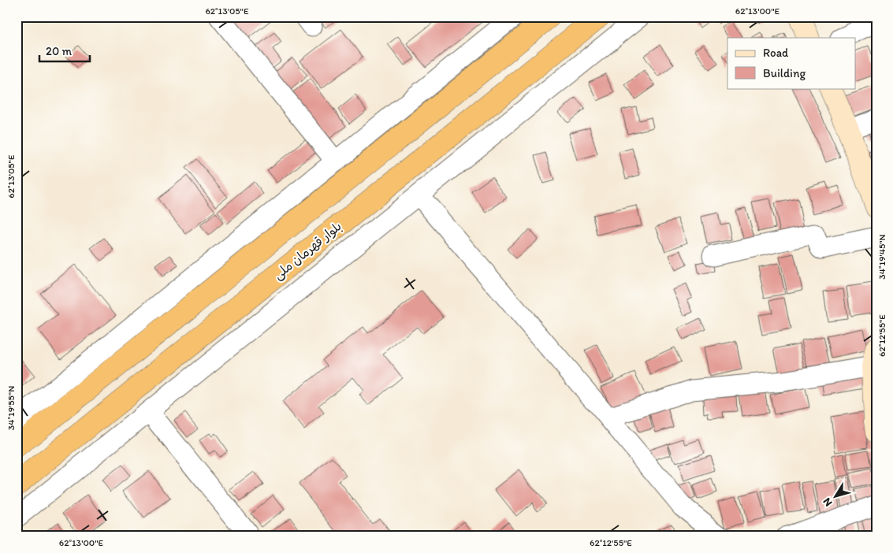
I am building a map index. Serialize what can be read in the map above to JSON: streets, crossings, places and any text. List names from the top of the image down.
{
  "streets": {
    "highway": ["بلوار قهرمان ملی"]
  },
  "legend": ["Road", "Building"],
  "scale_bar": "20 m",
  "north": "bottom left",
  "coordinates": [
    "62°13'05\"E",
    "62°13'00\"E",
    "34°19'45\"N",
    "62°12'55\"E",
    "34°19'55\"N"
  ]
}
